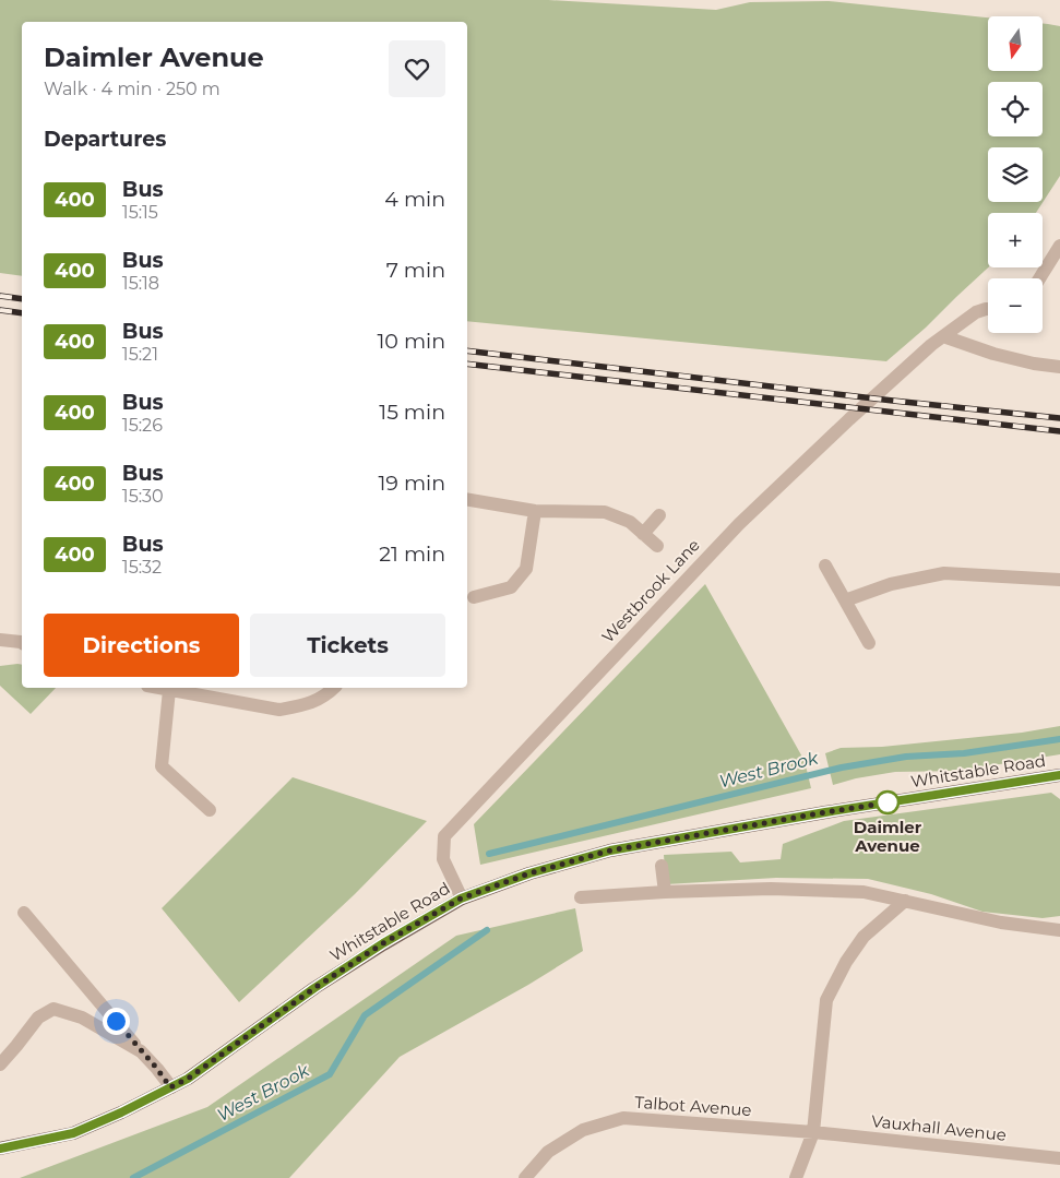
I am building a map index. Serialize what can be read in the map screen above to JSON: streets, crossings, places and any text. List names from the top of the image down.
{
  "streets": {
    "main road": ["Whitstable Road"],
    "street": ["Westbrook Lane", "Talbot Avenue", "Vauxhall Avenue"]
  },
  "crossings": [
    ["Westbrook Lane", "Whitstable Road"],
    ["Talbot Avenue", "Vauxhall Avenue"]
  ],
  "water": ["West Brook"],
  "places": ["Daimler Avenue"],
  "lines": ["bus line 400"],
  "north": "bottom",
  "page": {
    "map_buttons": ["+", "−"],
    "heading": [
      ["Daimler Avenue", "Walk · 4 min · 250 m"],
      "Departures"
    ],
    "list": [
      {
        "mark": "400",
        "name": "Bus",
        "note": "15:15",
        "value": "4 min"
      },
      {
        "mark": "400",
        "name": "Bus",
        "note": "15:18",
        "value": "7 min"
      },
      {
        "mark": "400",
        "name": "Bus",
        "note": "15:21",
        "value": "10 min"
      },
      {
        "mark": "400",
        "name": "Bus",
        "note": "15:26",
        "value": "15 min"
      },
      {
        "mark": "400",
        "name": "Bus",
        "note": "15:30",
        "value": "19 min"
      },
      {
        "mark": "400",
        "name": "Bus",
        "note": "15:32",
        "value": "21 min"
      }
    ],
    "buttons": ["Directions", "Tickets"]
  }
}
